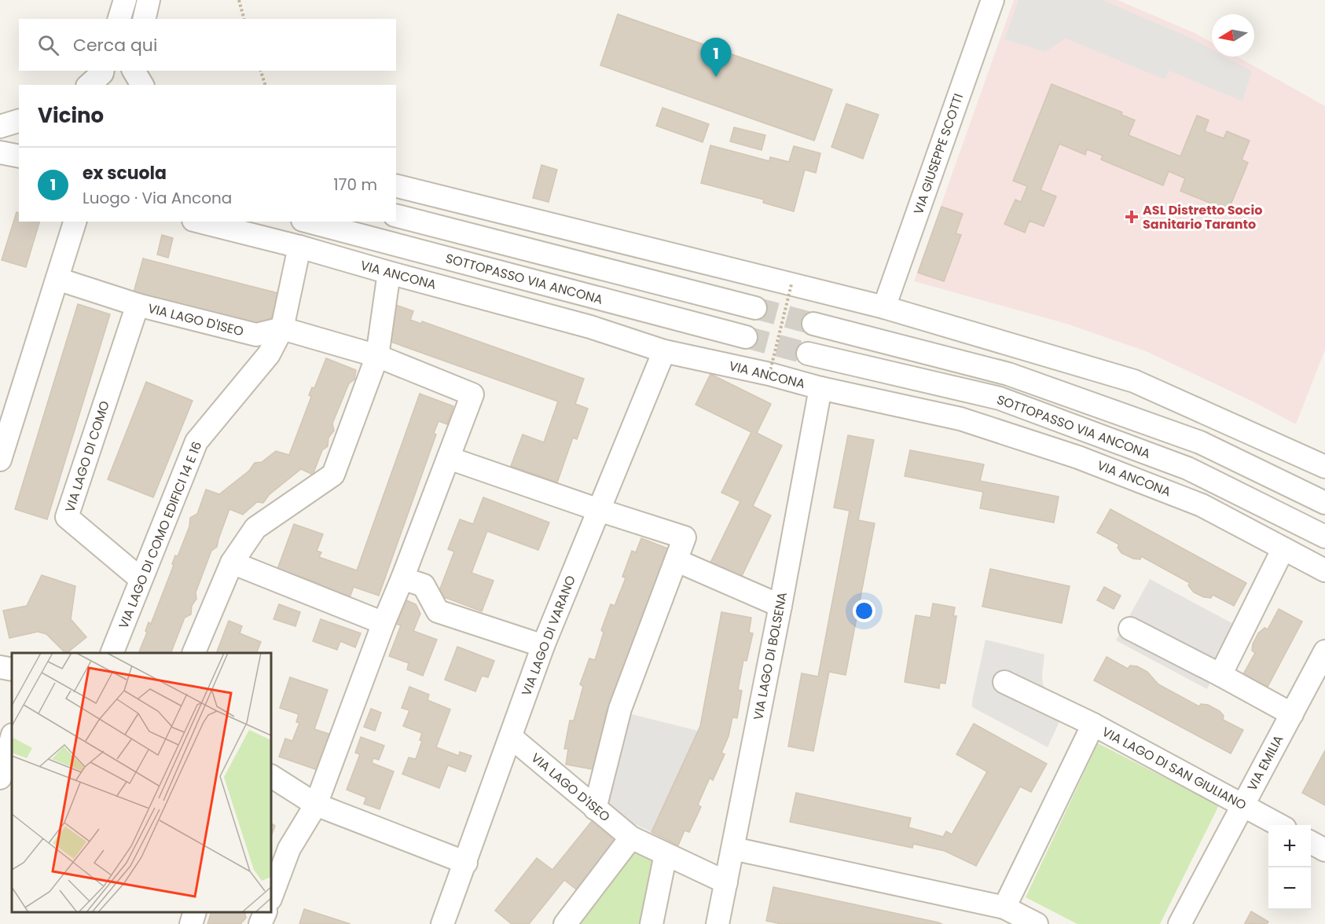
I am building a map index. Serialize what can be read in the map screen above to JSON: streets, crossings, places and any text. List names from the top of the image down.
{
  "streets": {
    "street": [
      "VIA GIUSEPPE SCOTTI",
      "VIA ANCONA",
      "SOTTOPASSO VIA ANCONA",
      "VIA LAGO D'ISEO",
      "VIA LAGO DI COMO",
      "VIA LAGO DI COMO EDIFICI 14 E 16",
      "VIA LAGO DI VARANO",
      "VIA LAGO DI BOLSENA",
      "VIA EMILIA",
      "VIA LAGO DI SAN GIULIANO"
    ]
  },
  "crossings": [
    ["VIA ANCONA", "VIA LAGO DI COMO EDIFICI 14 E 16"],
    ["VIA ANCONA", "VIA LAGO DI VARANO"],
    ["VIA ANCONA", "VIA LAGO DI BOLSENA"],
    ["VIA LAGO D'ISEO", "VIA LAGO DI COMO"],
    ["VIA LAGO D'ISEO", "VIA LAGO DI COMO EDIFICI 14 E 16"],
    ["VIA LAGO D'ISEO", "VIA LAGO DI VARANO"],
    ["VIA LAGO D'ISEO", "VIA LAGO DI BOLSENA"],
    ["VIA LAGO DI COMO", "VIA LAGO DI COMO EDIFICI 14 E 16"],
    ["VIA EMILIA", "VIA LAGO DI SAN GIULIANO"]
  ],
  "places": {
    "health": ["ASL Distretto Socio Sanitario Taranto"]
  },
  "north": "left",
  "page": {
    "search": "Cerca qui",
    "pins": "1",
    "heading": "Vicino",
    "list": [
      {
        "mark": "1",
        "name": "ex scuola",
        "note": "Luogo · Via Ancona",
        "value": "170 m"
      }
    ],
    "map_buttons": ["+", "−"]
  }
}
